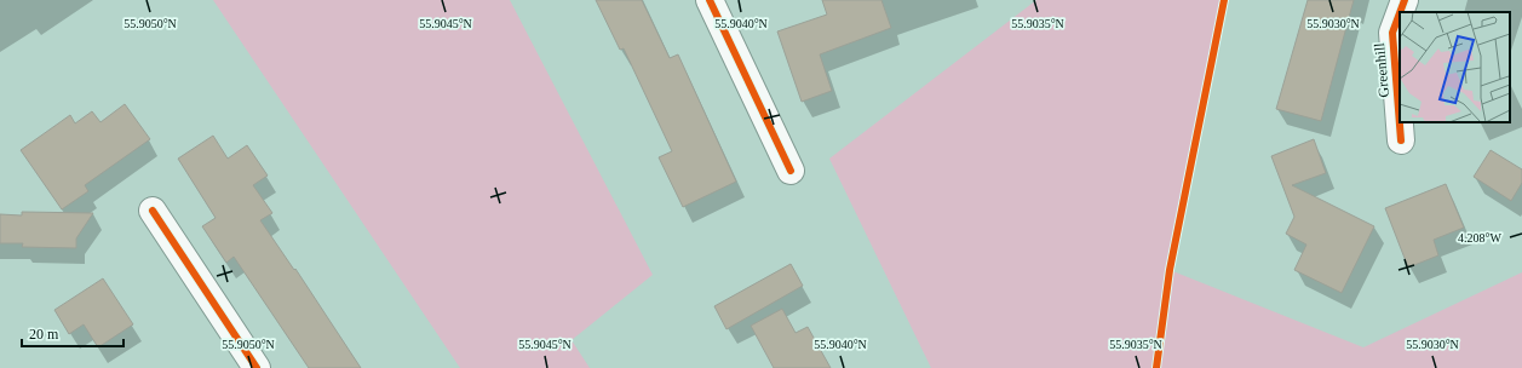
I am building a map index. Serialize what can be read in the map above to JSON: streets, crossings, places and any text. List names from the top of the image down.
{
  "streets": {
    "street": ["Greenhill"]
  },
  "scale_bar": "20 m",
  "coordinates": [
    "55.9050°N",
    "55.9045°N",
    "55.9040°N",
    "55.9035°N",
    "55.9030°N",
    "4.208°W"
  ]
}
